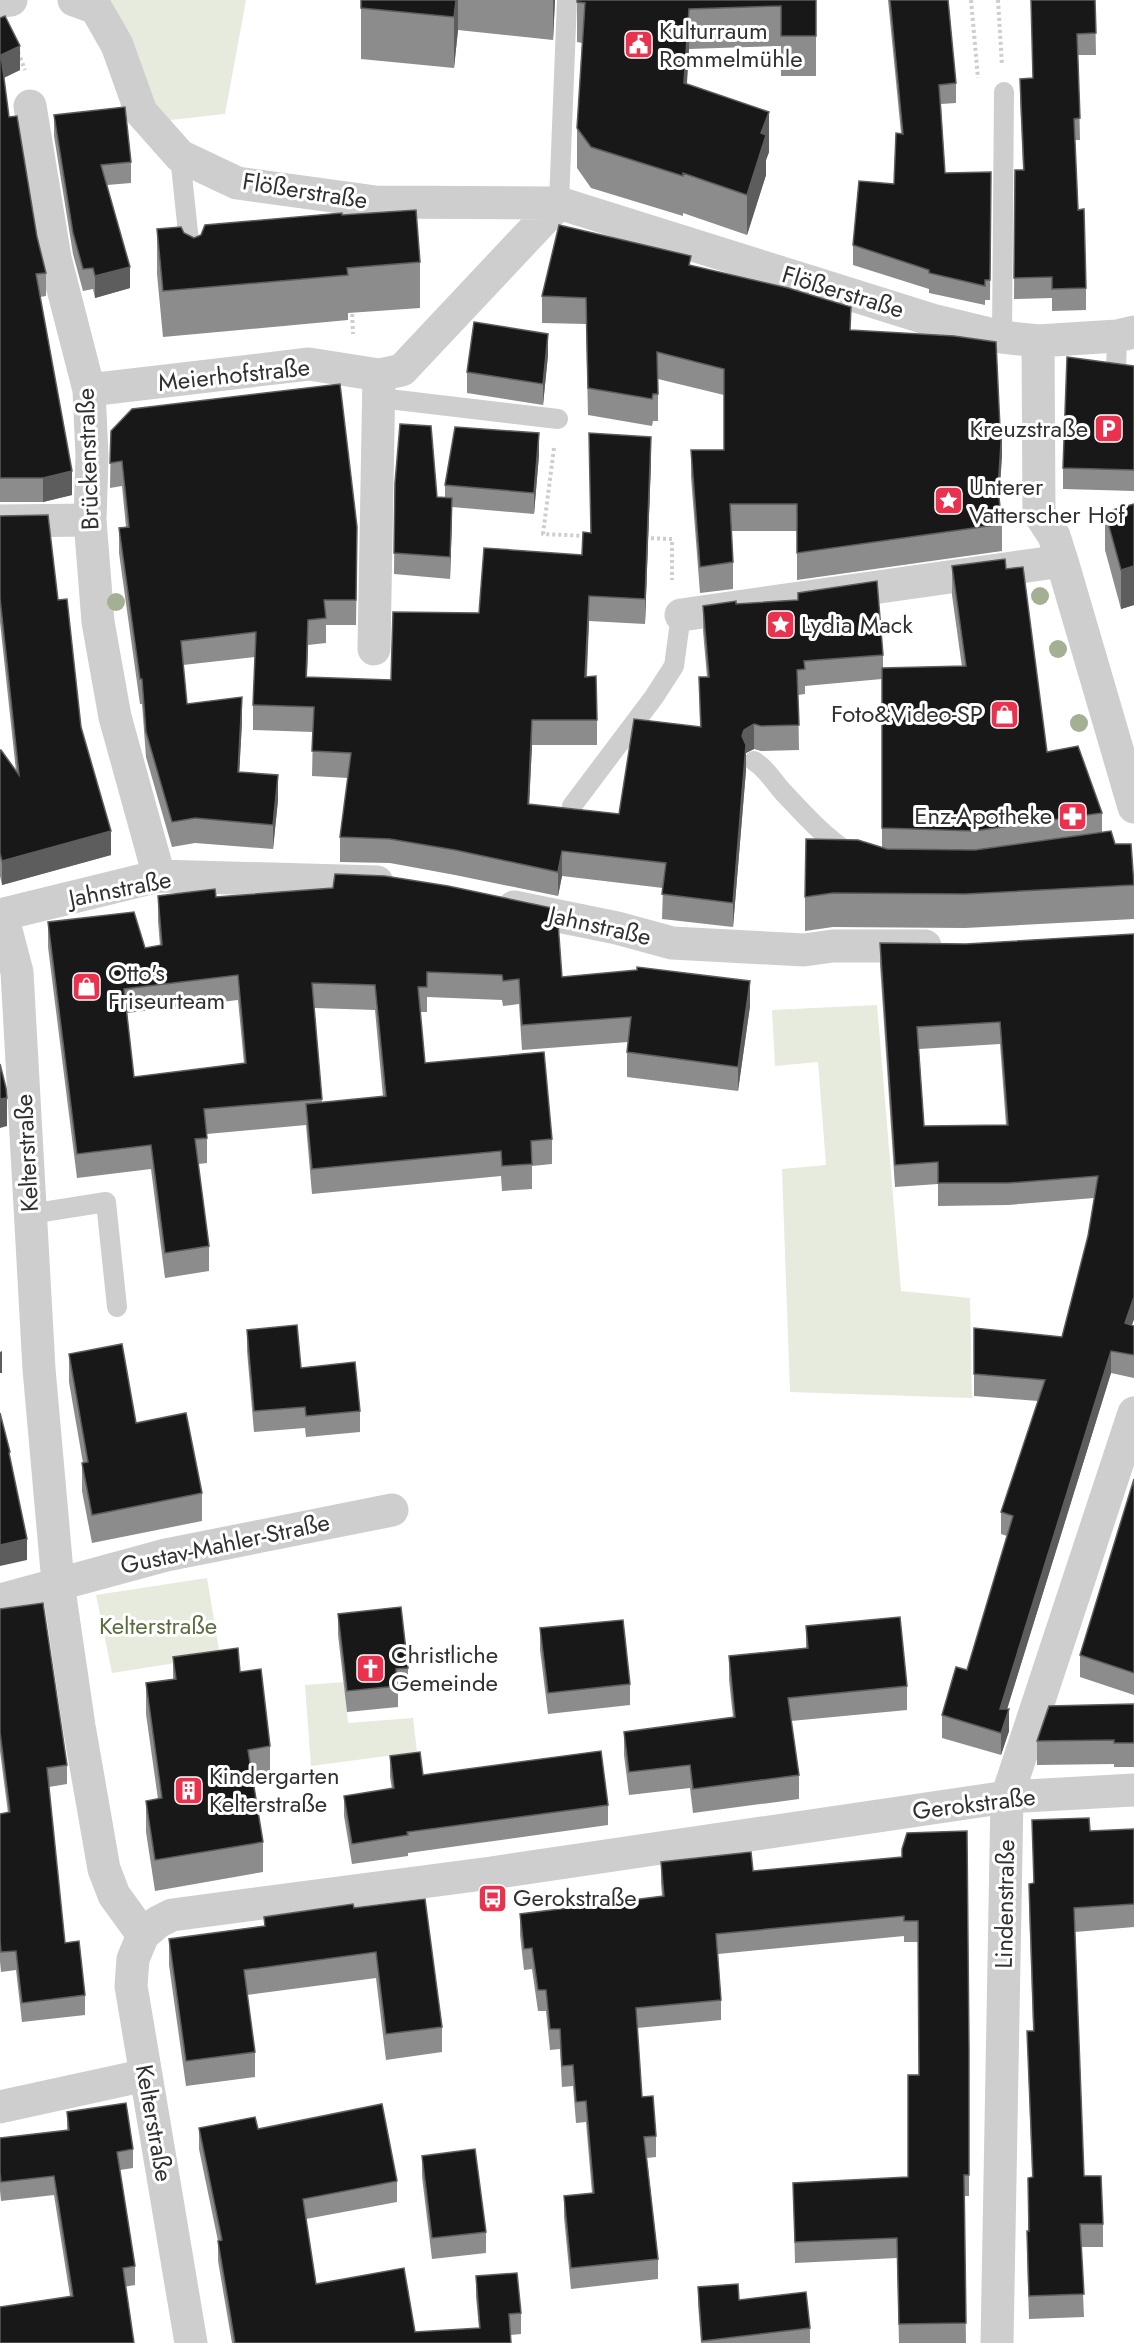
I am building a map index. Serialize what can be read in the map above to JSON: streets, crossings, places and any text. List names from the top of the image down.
{
  "streets": {
    "street": [
      "Flößerstraße",
      "Meierhofstraße",
      "Brückenstraße",
      "Jahnstraße",
      "Kelterstraße",
      "Gustav-Mahler-Straße",
      "Gerokstraße",
      "Lindenstraße"
    ]
  },
  "crossings": [
    ["Flößerstraße", "Meierhofstraße"],
    ["Meierhofstraße", "Brückenstraße"],
    ["Brückenstraße", "Jahnstraße"],
    ["Jahnstraße", "Kelterstraße"],
    ["Kelterstraße", "Gustav-Mahler-Straße"],
    ["Kelterstraße", "Gerokstraße"],
    ["Gerokstraße", "Lindenstraße"]
  ],
  "parks": ["Kelterstraße"],
  "places": {
    "public building": ["Kulturraum Rommelmühle"],
    "parking": ["Kreuzstraße"],
    "place": ["Unterer Vatterscher Hof", "Lydia Mack"],
    "shop": ["Foto&Video-SP", "Otto's Friseurteam"],
    "pharmacy": ["Enz-Apotheke"],
    "church": ["Christliche Gemeinde"],
    "building": ["Kindergarten Kelterstraße"],
    "bus stop": ["Gerokstraße"]
  }
}
